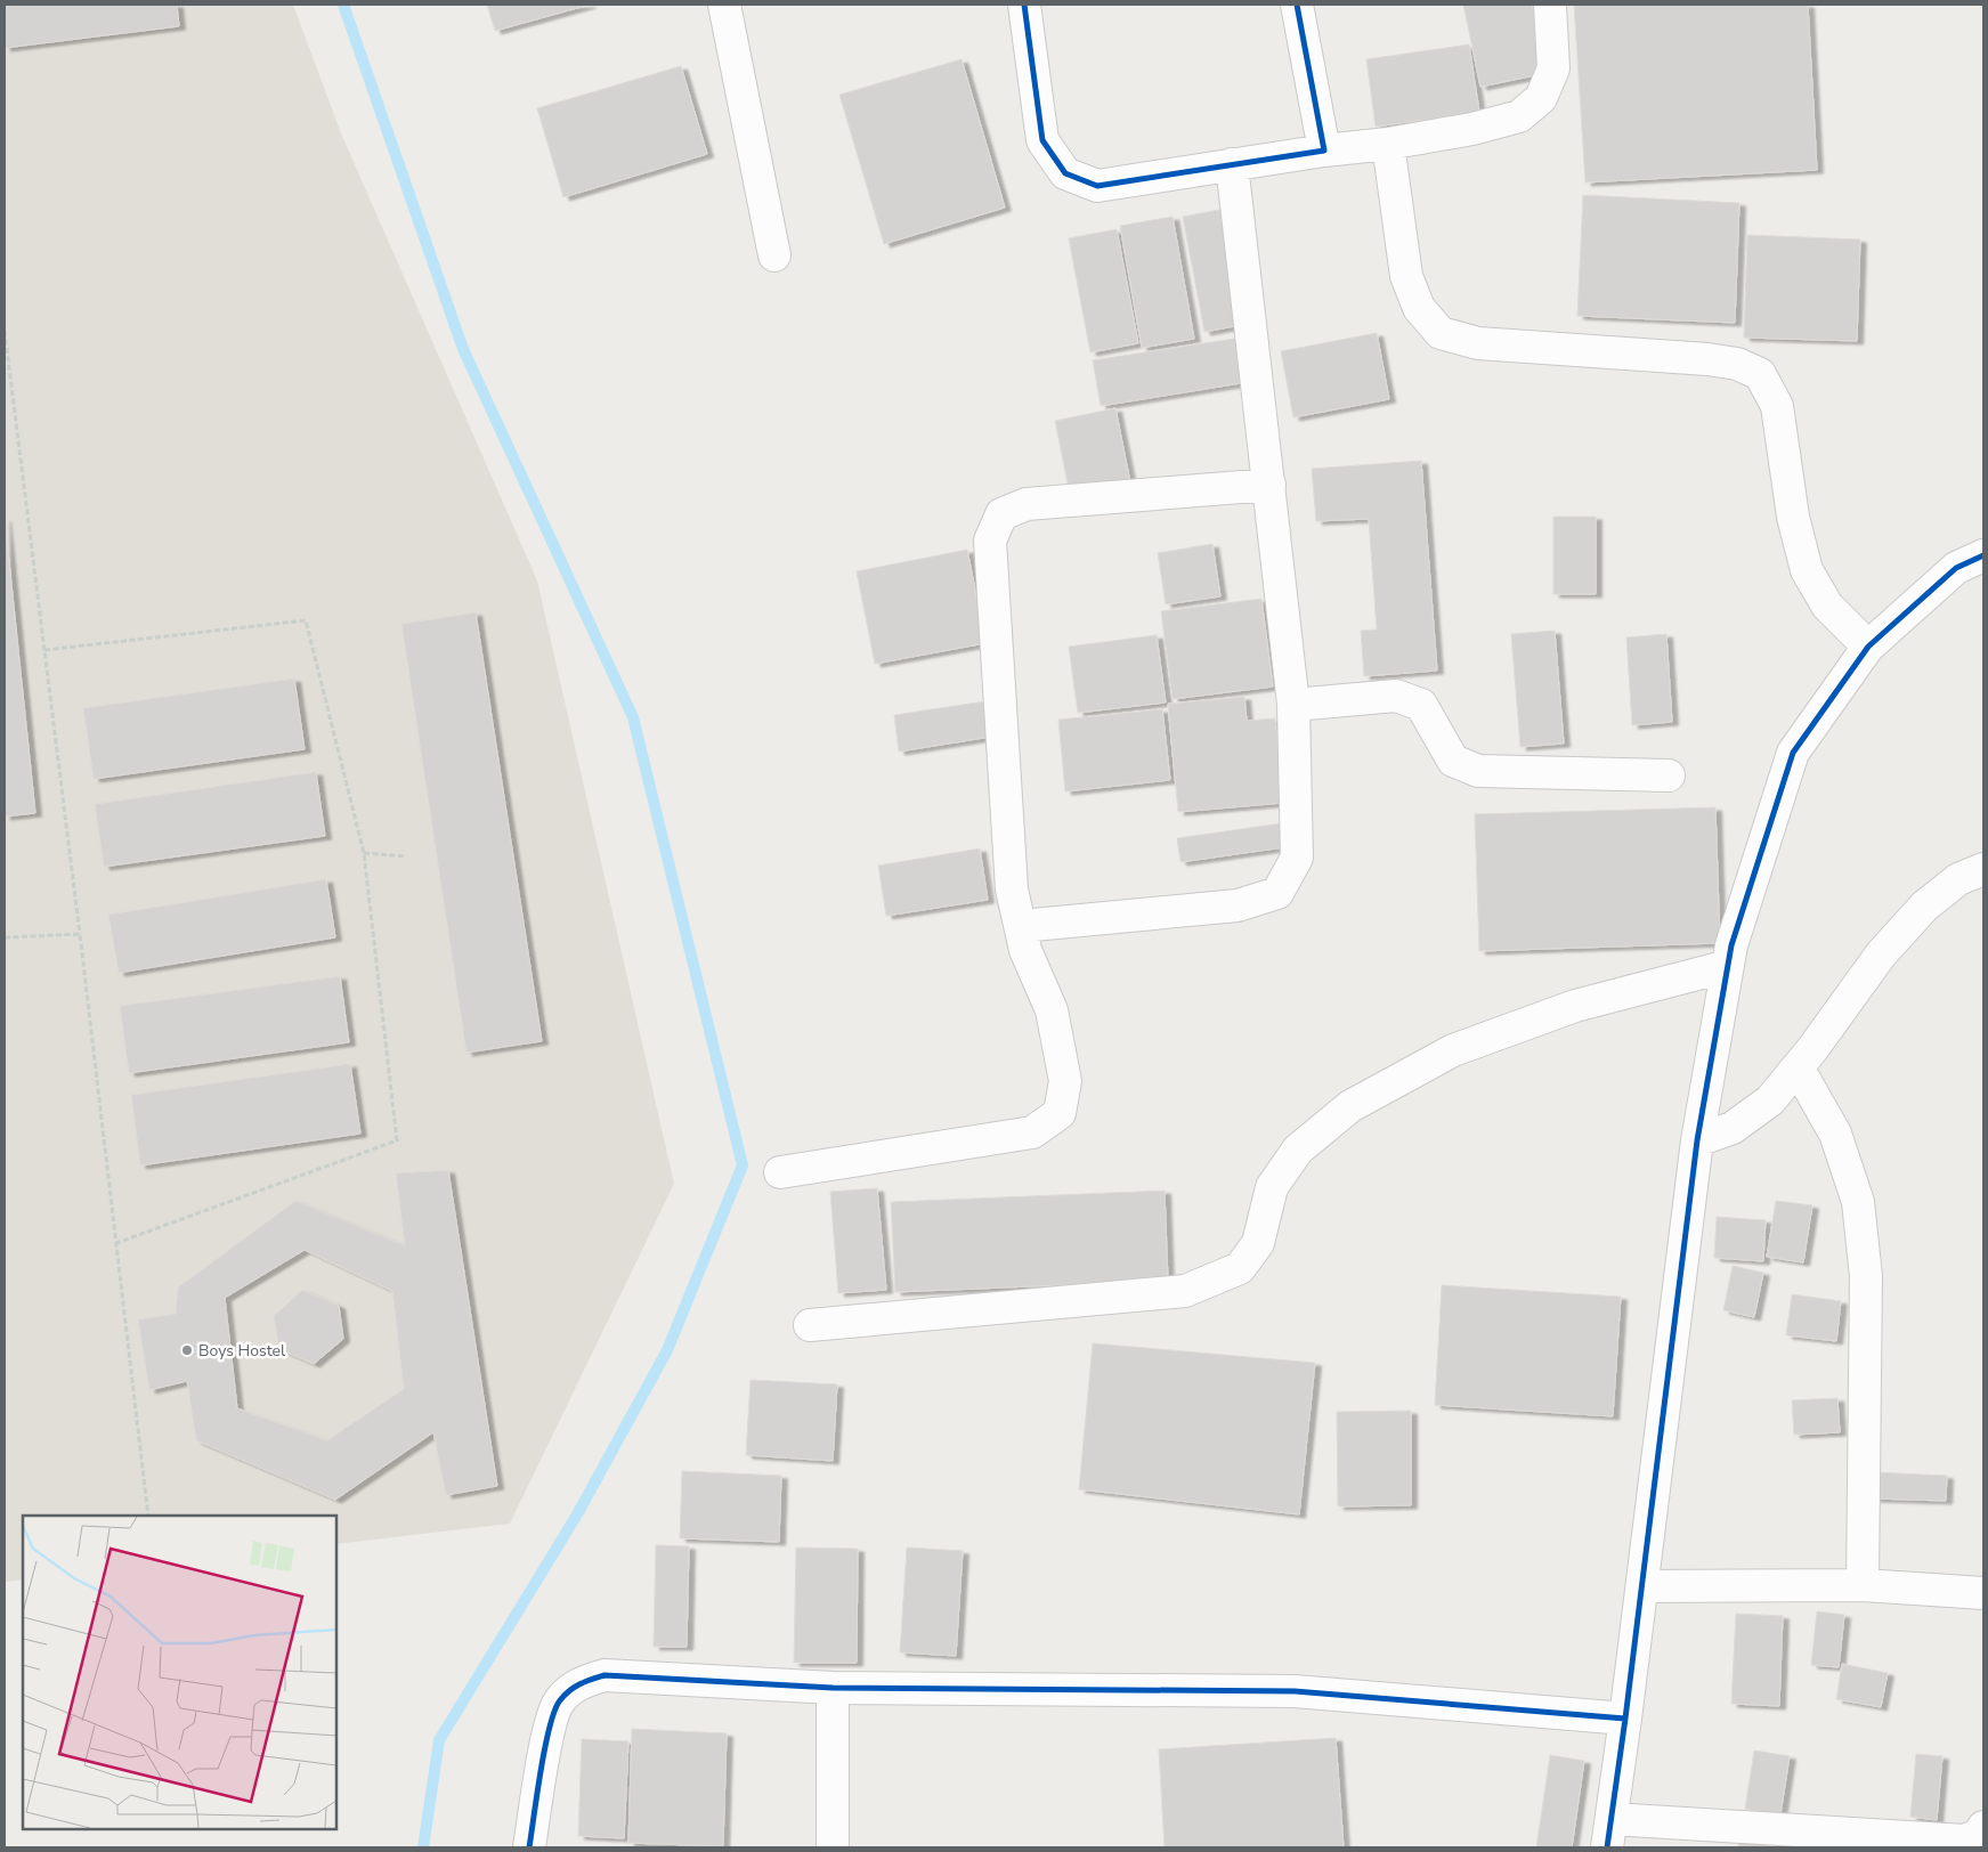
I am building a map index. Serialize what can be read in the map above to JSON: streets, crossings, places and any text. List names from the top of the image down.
{
  "places": ["Boys Hostel"]
}
